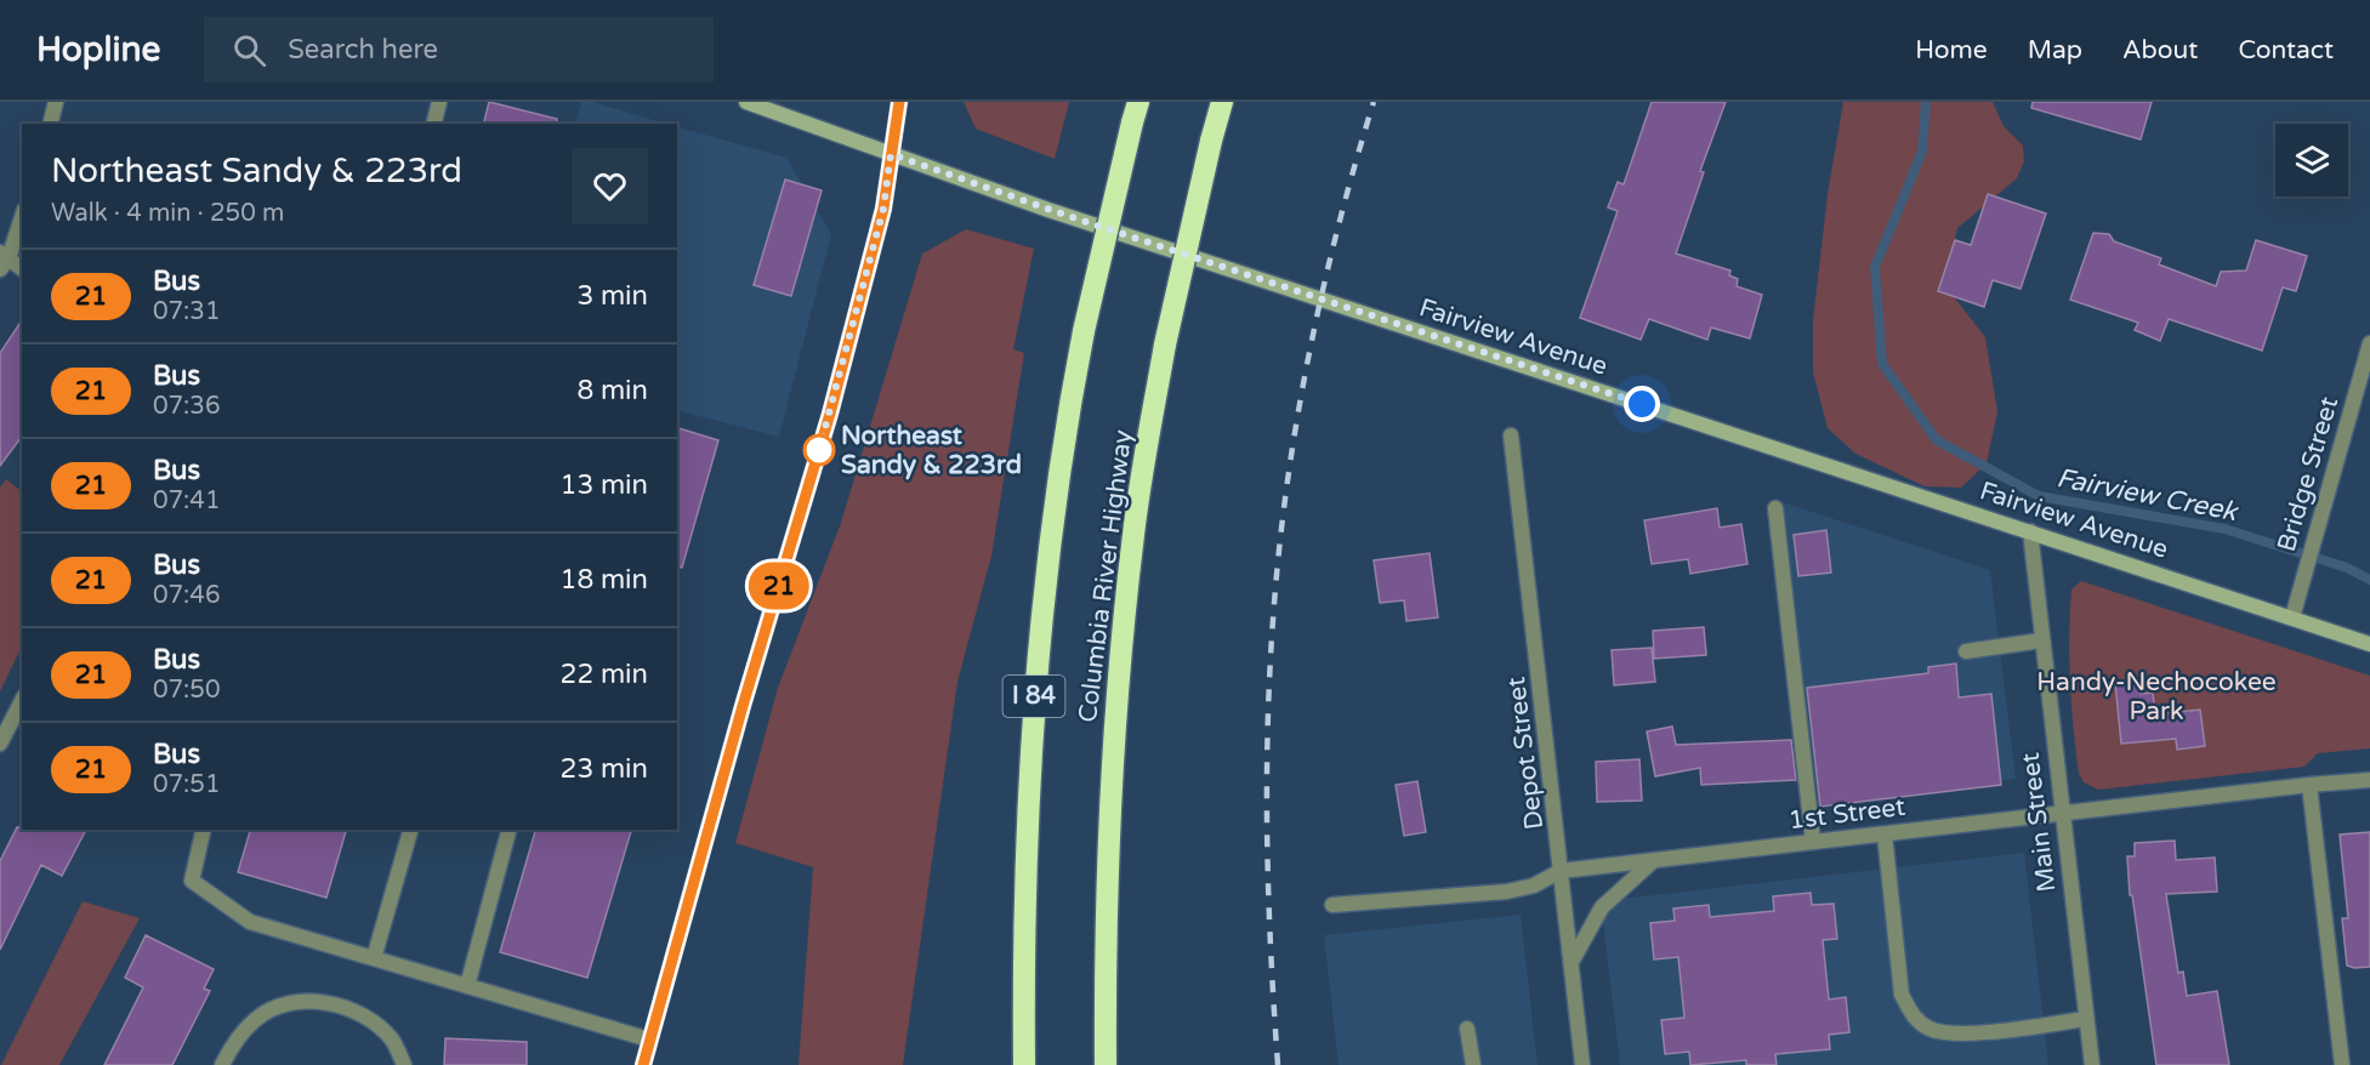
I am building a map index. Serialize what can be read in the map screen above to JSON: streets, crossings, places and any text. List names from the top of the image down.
{
  "streets": {
    "highway": ["Columbia River Highway", "I 84"],
    "main road": ["Fairview Avenue"],
    "street": [
      "Bridge Street",
      "Depot Street",
      "1st Street",
      "Main Street"
    ]
  },
  "crossings": [
    ["Fairview Avenue", "Bridge Street"],
    ["Fairview Avenue", "Main Street"],
    ["Depot Street", "1st Street"],
    ["1st Street", "Main Street"]
  ],
  "water": ["Fairview Creek"],
  "parks": ["Handy-Nechocokee Park"],
  "places": ["Northeast Sandy & 223rd"],
  "lines": ["bus line 21"],
  "page": {
    "header": "Hopline",
    "search": "Search here",
    "nav": [
      "Home",
      "Map",
      "About",
      "Contact"
    ],
    "on_map": "21",
    "heading": ["Northeast Sandy & 223rd", "Walk · 4 min · 250 m"],
    "list": [
      {
        "mark": "21",
        "name": "Bus",
        "note": "07:31",
        "value": "3 min"
      },
      {
        "mark": "21",
        "name": "Bus",
        "note": "07:36",
        "value": "8 min"
      },
      {
        "mark": "21",
        "name": "Bus",
        "note": "07:41",
        "value": "13 min"
      },
      {
        "mark": "21",
        "name": "Bus",
        "note": "07:46",
        "value": "18 min"
      },
      {
        "mark": "21",
        "name": "Bus",
        "note": "07:50",
        "value": "22 min"
      },
      {
        "mark": "21",
        "name": "Bus",
        "note": "07:51",
        "value": "23 min"
      }
    ]
  }
}
